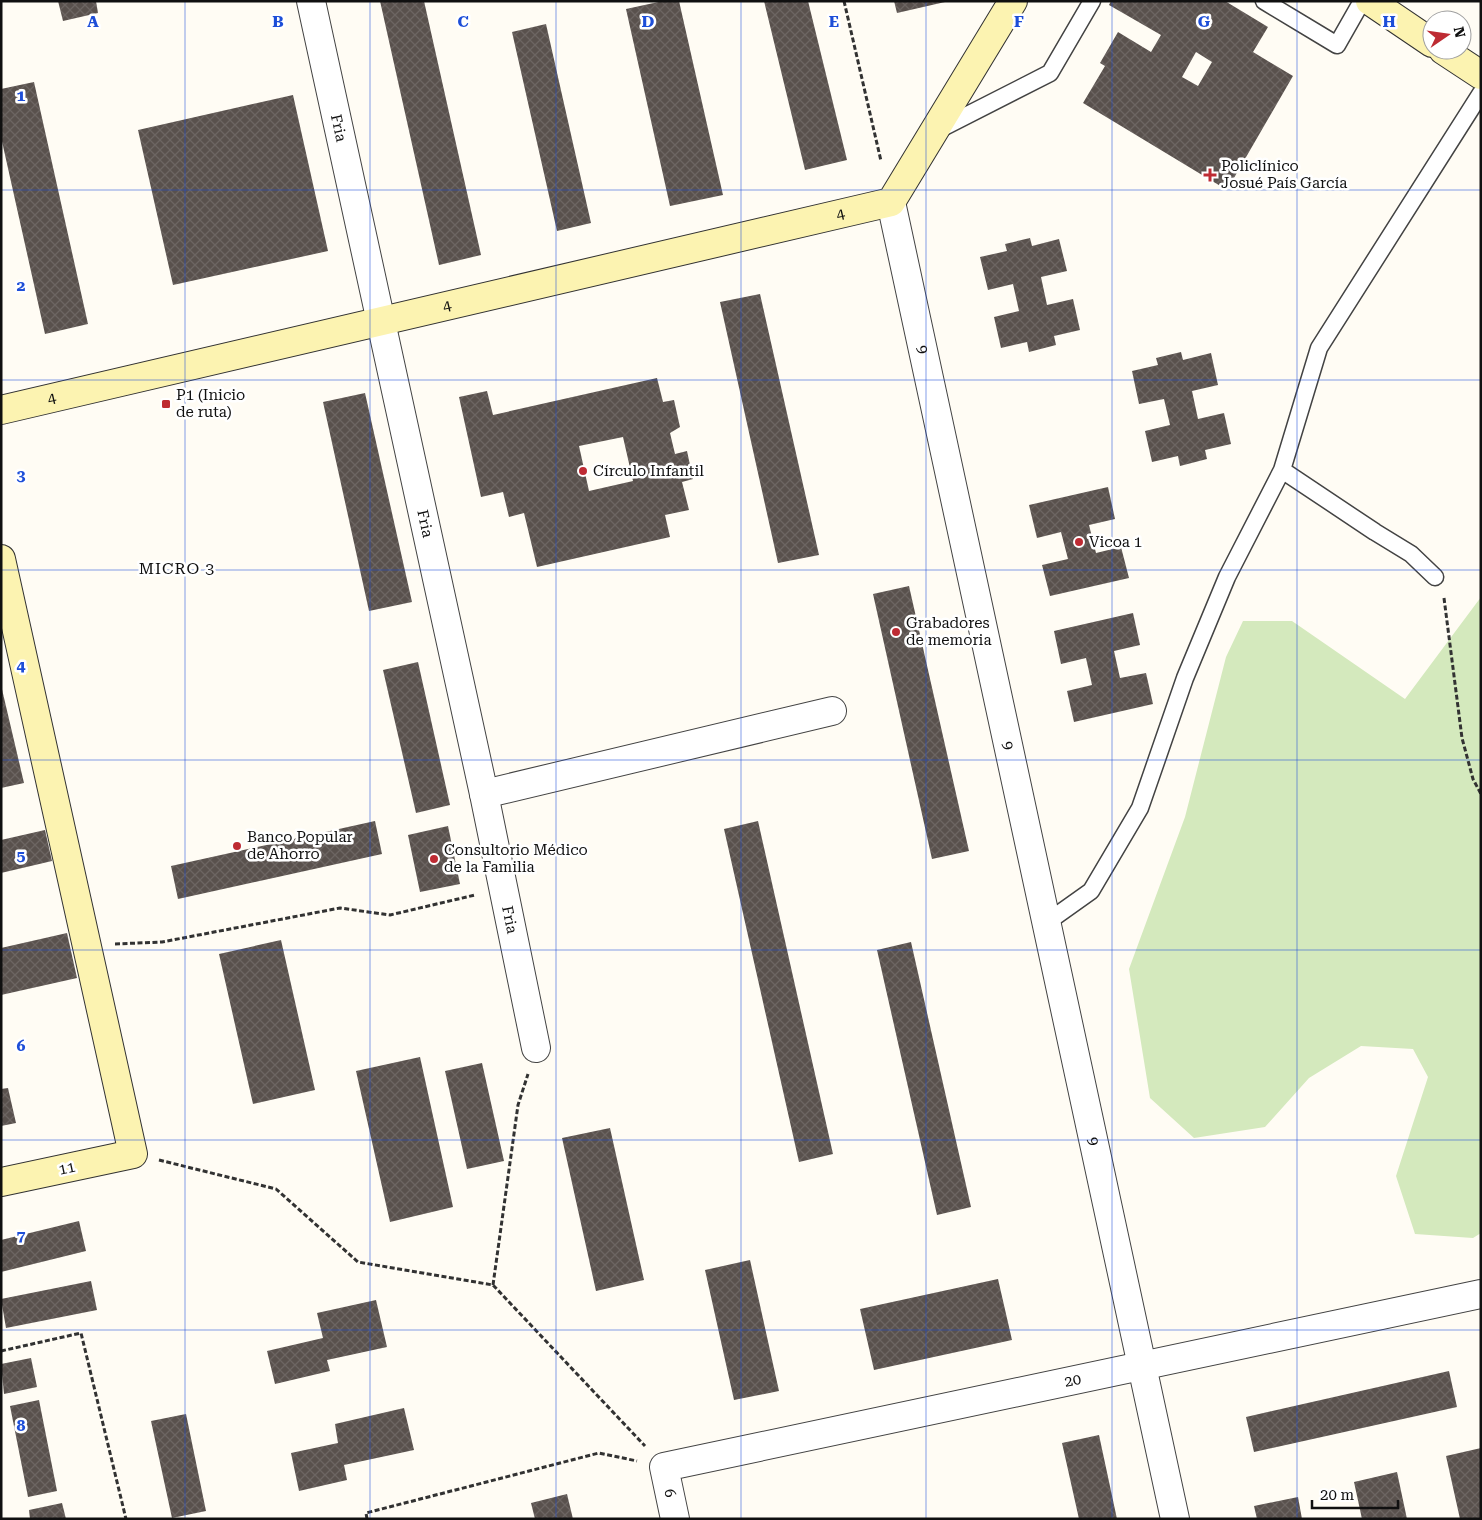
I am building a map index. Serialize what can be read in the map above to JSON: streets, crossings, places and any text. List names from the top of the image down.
{
  "streets": {
    "street": [
      "Fria",
      "4",
      "9",
      "11",
      "20",
      "6"
    ]
  },
  "crossings": [
    ["Fria", "4"],
    ["4", "9"],
    ["9", "20"],
    ["20", "6"]
  ],
  "districts": ["MICRO 3"],
  "places": {
    "health": ["Policlínico Josué País García"],
    "transit": ["P1 (Inicio de ruta)"],
    "other": [
      "Círculo Infantil",
      "Vicoa 1",
      "Grabadores de memoria",
      "Banco Popular de Ahorro",
      "Consultorio Médico de la Familia"
    ]
  },
  "scale_bar": "20 m",
  "north": "right",
  "grid": {
    "columns": [
      "A",
      "B",
      "C",
      "D",
      "E",
      "F",
      "G",
      "H"
    ],
    "rows": [
      "1",
      "2",
      "3",
      "4",
      "5",
      "6",
      "7",
      "8"
    ]
  }
}
